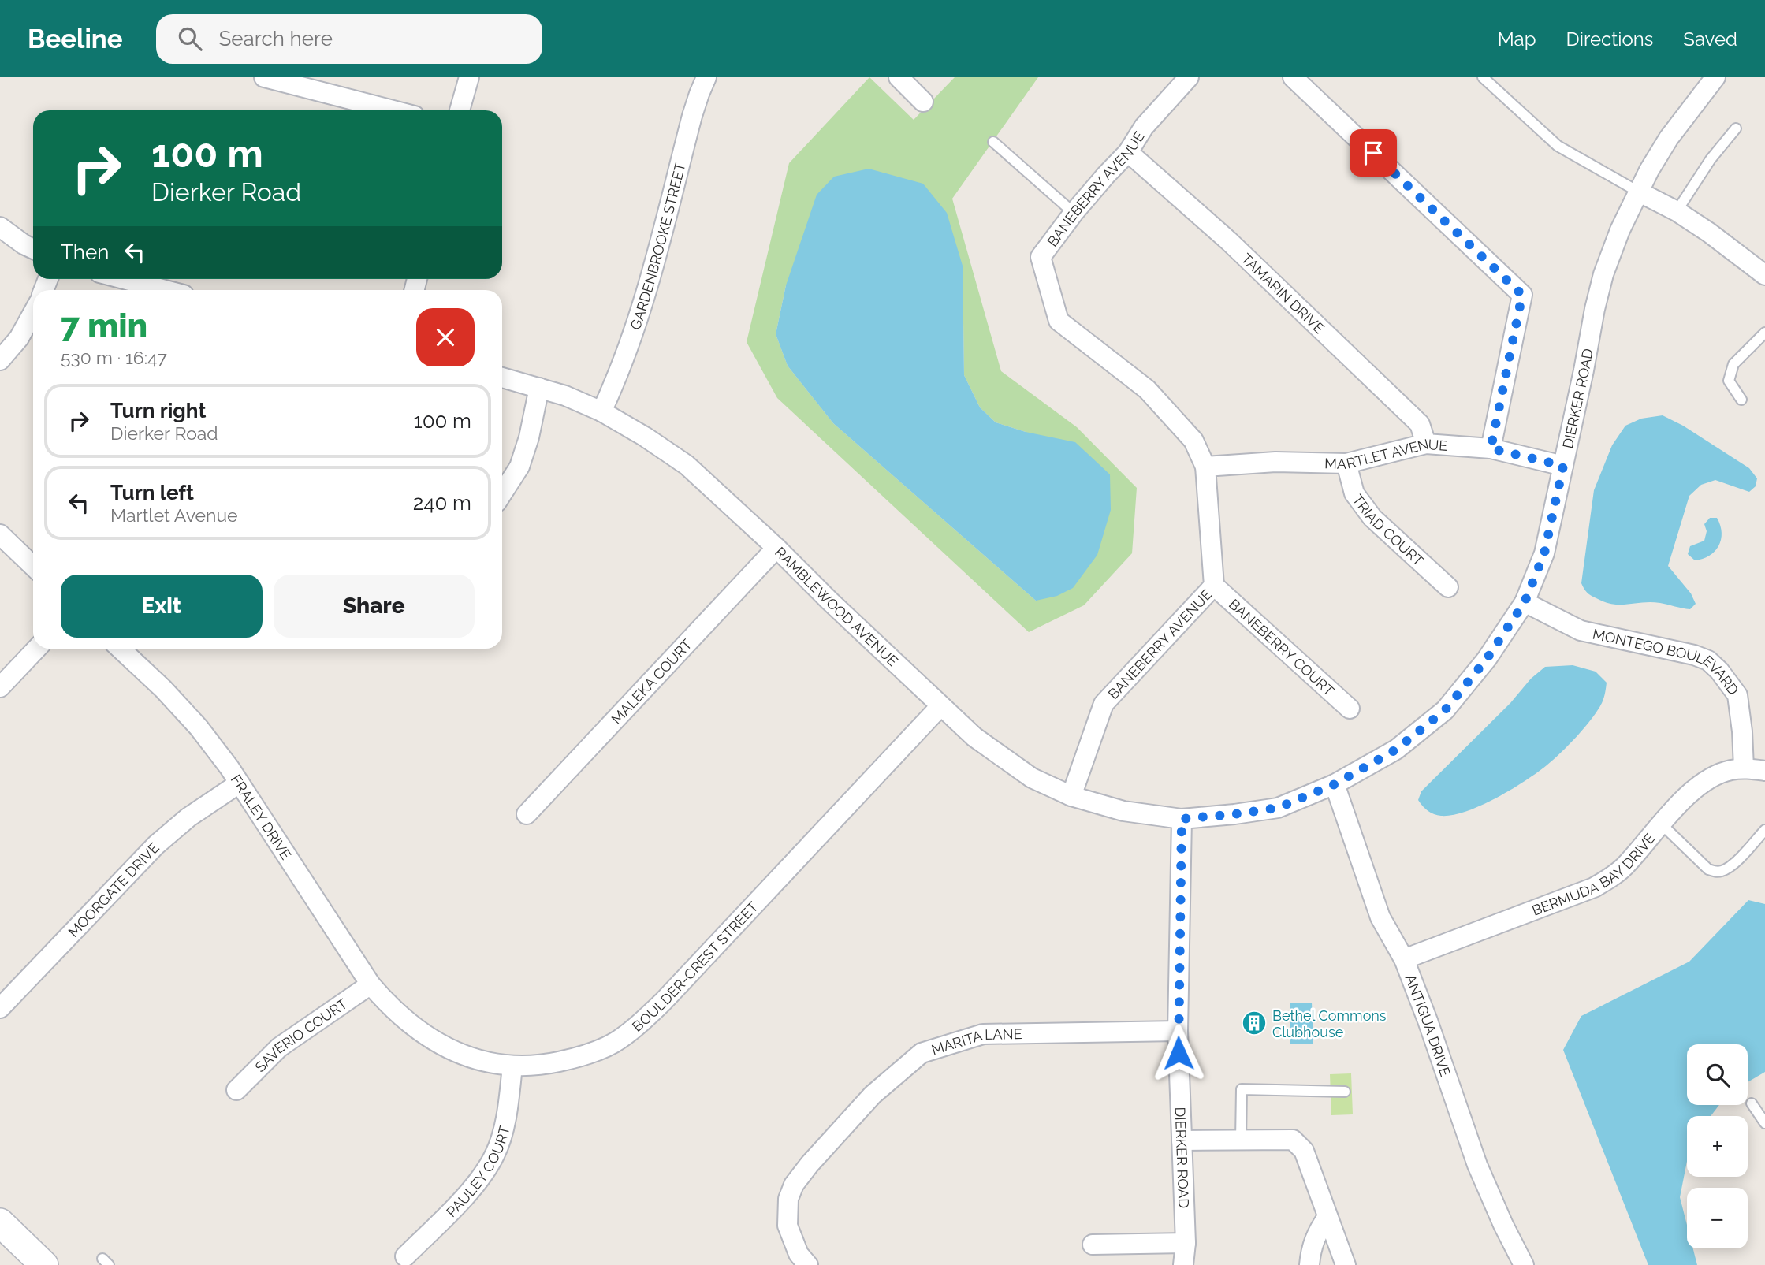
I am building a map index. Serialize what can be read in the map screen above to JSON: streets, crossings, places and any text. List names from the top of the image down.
{
  "streets": {
    "street": [
      "BANEBERRY AVENUE",
      "GARDENBROOKE STREET",
      "TAMARIN DRIVE",
      "DIERKER ROAD",
      "MARTLET AVENUE",
      "TRIAD COURT",
      "RAMBLEWOOD AVENUE",
      "BANEBERRY COURT",
      "MONTEGO BOULEVARD",
      "MALEKA COURT",
      "FRALEY DRIVE",
      "BERMUDA BAY DRIVE",
      "MOORGATE DRIVE",
      "BOULDER-CREST STREET",
      "ANTIGUA DRIVE",
      "SAVERIO COURT",
      "MARITA LANE",
      "PAULEY COURT"
    ]
  },
  "crossings": [
    ["BANEBERRY AVENUE", "TAMARIN DRIVE"],
    ["BANEBERRY AVENUE", "MARTLET AVENUE"],
    ["BANEBERRY AVENUE", "RAMBLEWOOD AVENUE"],
    ["BANEBERRY AVENUE", "BANEBERRY COURT"],
    ["GARDENBROOKE STREET", "RAMBLEWOOD AVENUE"],
    ["TAMARIN DRIVE", "MARTLET AVENUE"],
    ["DIERKER ROAD", "MARTLET AVENUE"],
    ["DIERKER ROAD", "RAMBLEWOOD AVENUE"],
    ["DIERKER ROAD", "MONTEGO BOULEVARD"],
    ["DIERKER ROAD", "ANTIGUA DRIVE"],
    ["DIERKER ROAD", "MARITA LANE"],
    ["MARTLET AVENUE", "TRIAD COURT"],
    ["RAMBLEWOOD AVENUE", "MALEKA COURT"],
    ["RAMBLEWOOD AVENUE", "BOULDER-CREST STREET"],
    ["MONTEGO BOULEVARD", "BERMUDA BAY DRIVE"],
    ["FRALEY DRIVE", "MOORGATE DRIVE"],
    ["FRALEY DRIVE", "BOULDER-CREST STREET"],
    ["FRALEY DRIVE", "SAVERIO COURT"],
    ["BERMUDA BAY DRIVE", "ANTIGUA DRIVE"],
    ["BOULDER-CREST STREET", "PAULEY COURT"]
  ],
  "places": {
    "building": ["Bethel Commons Clubhouse"]
  },
  "page": {
    "header": "Beeline",
    "search": "Search here",
    "nav": ["Map", "Directions", "Saved"],
    "turn": ["100 m", "Dierker Road"],
    "then": "Then",
    "heading": ["7 min", "530 m · 16:47"],
    "list": [
      {
        "name": "Turn right",
        "note": "Dierker Road",
        "value": "100 m"
      },
      {
        "name": "Turn left",
        "note": "Martlet Avenue",
        "value": "240 m"
      }
    ],
    "buttons": ["Exit", "Share"],
    "map_buttons": ["+", "−"]
  }
}
